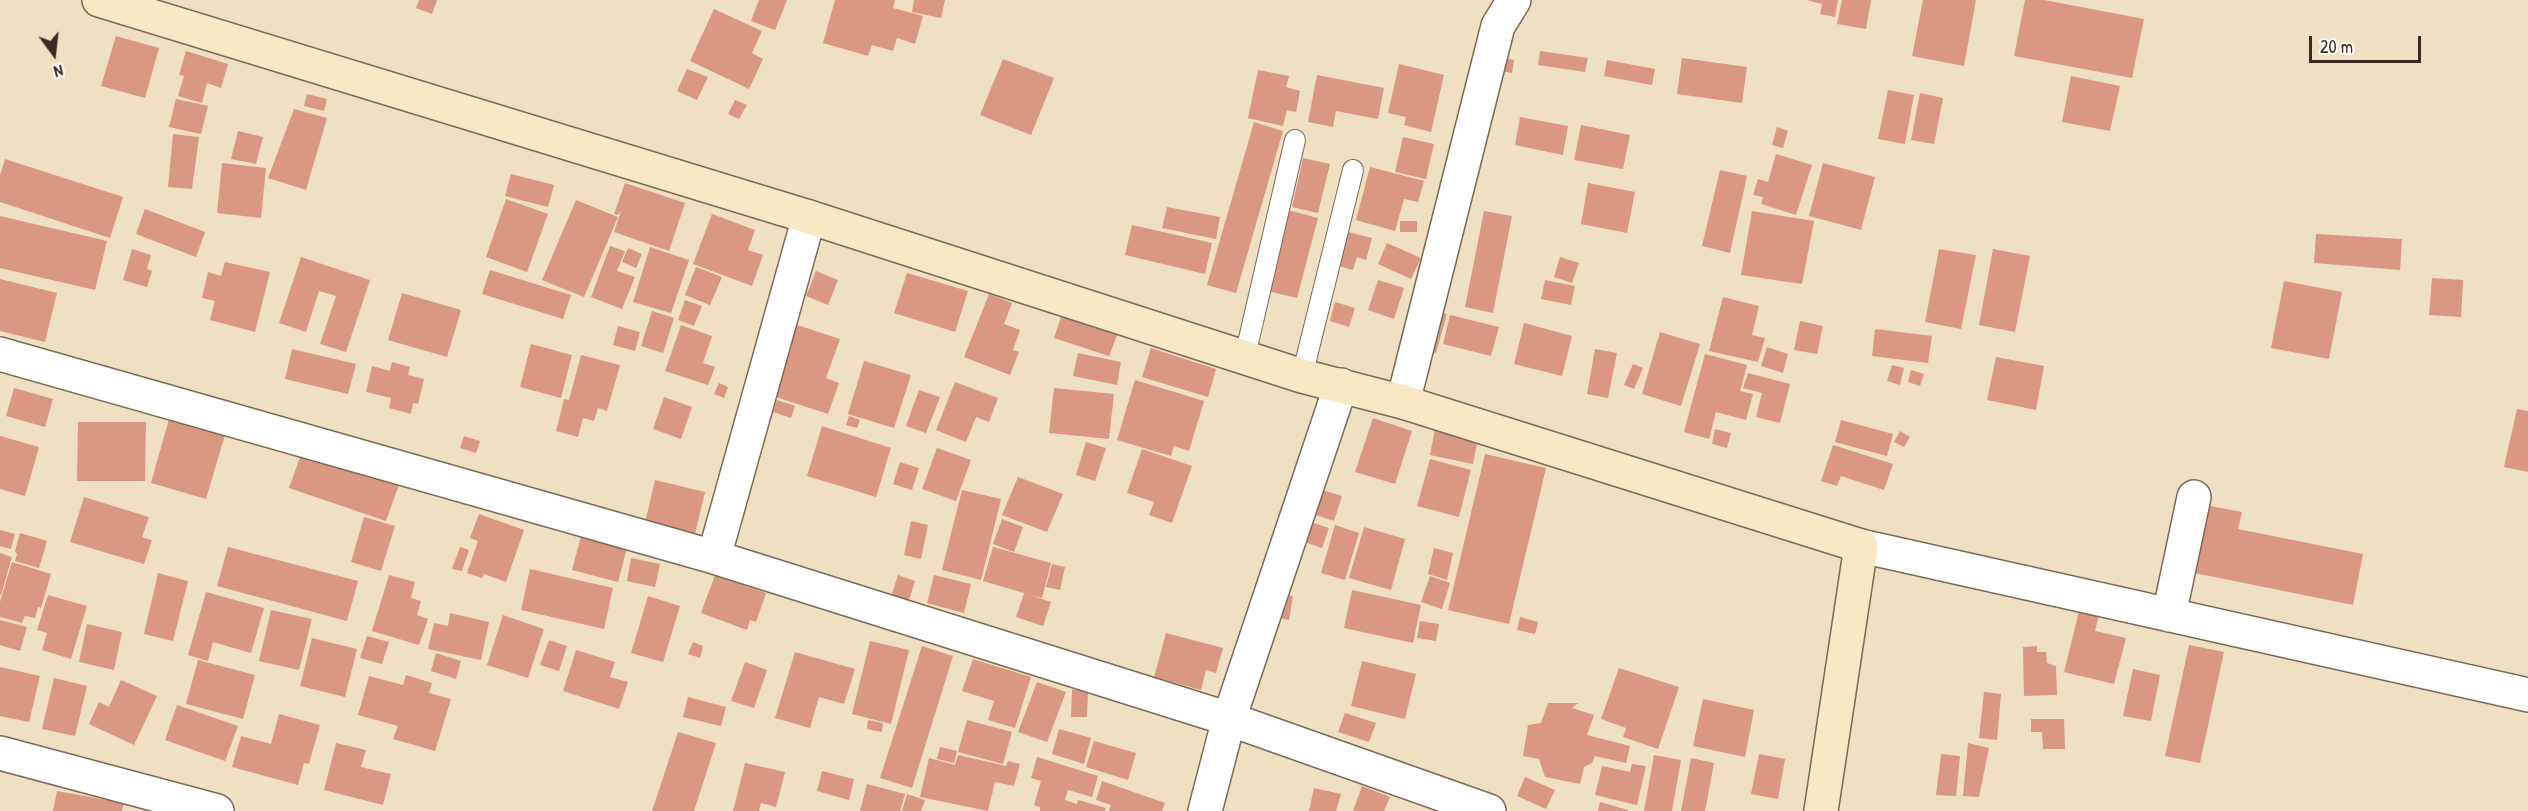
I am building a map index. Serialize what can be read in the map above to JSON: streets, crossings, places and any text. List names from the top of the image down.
{
  "scale_bar": "20 m",
  "north": "bottom"
}
